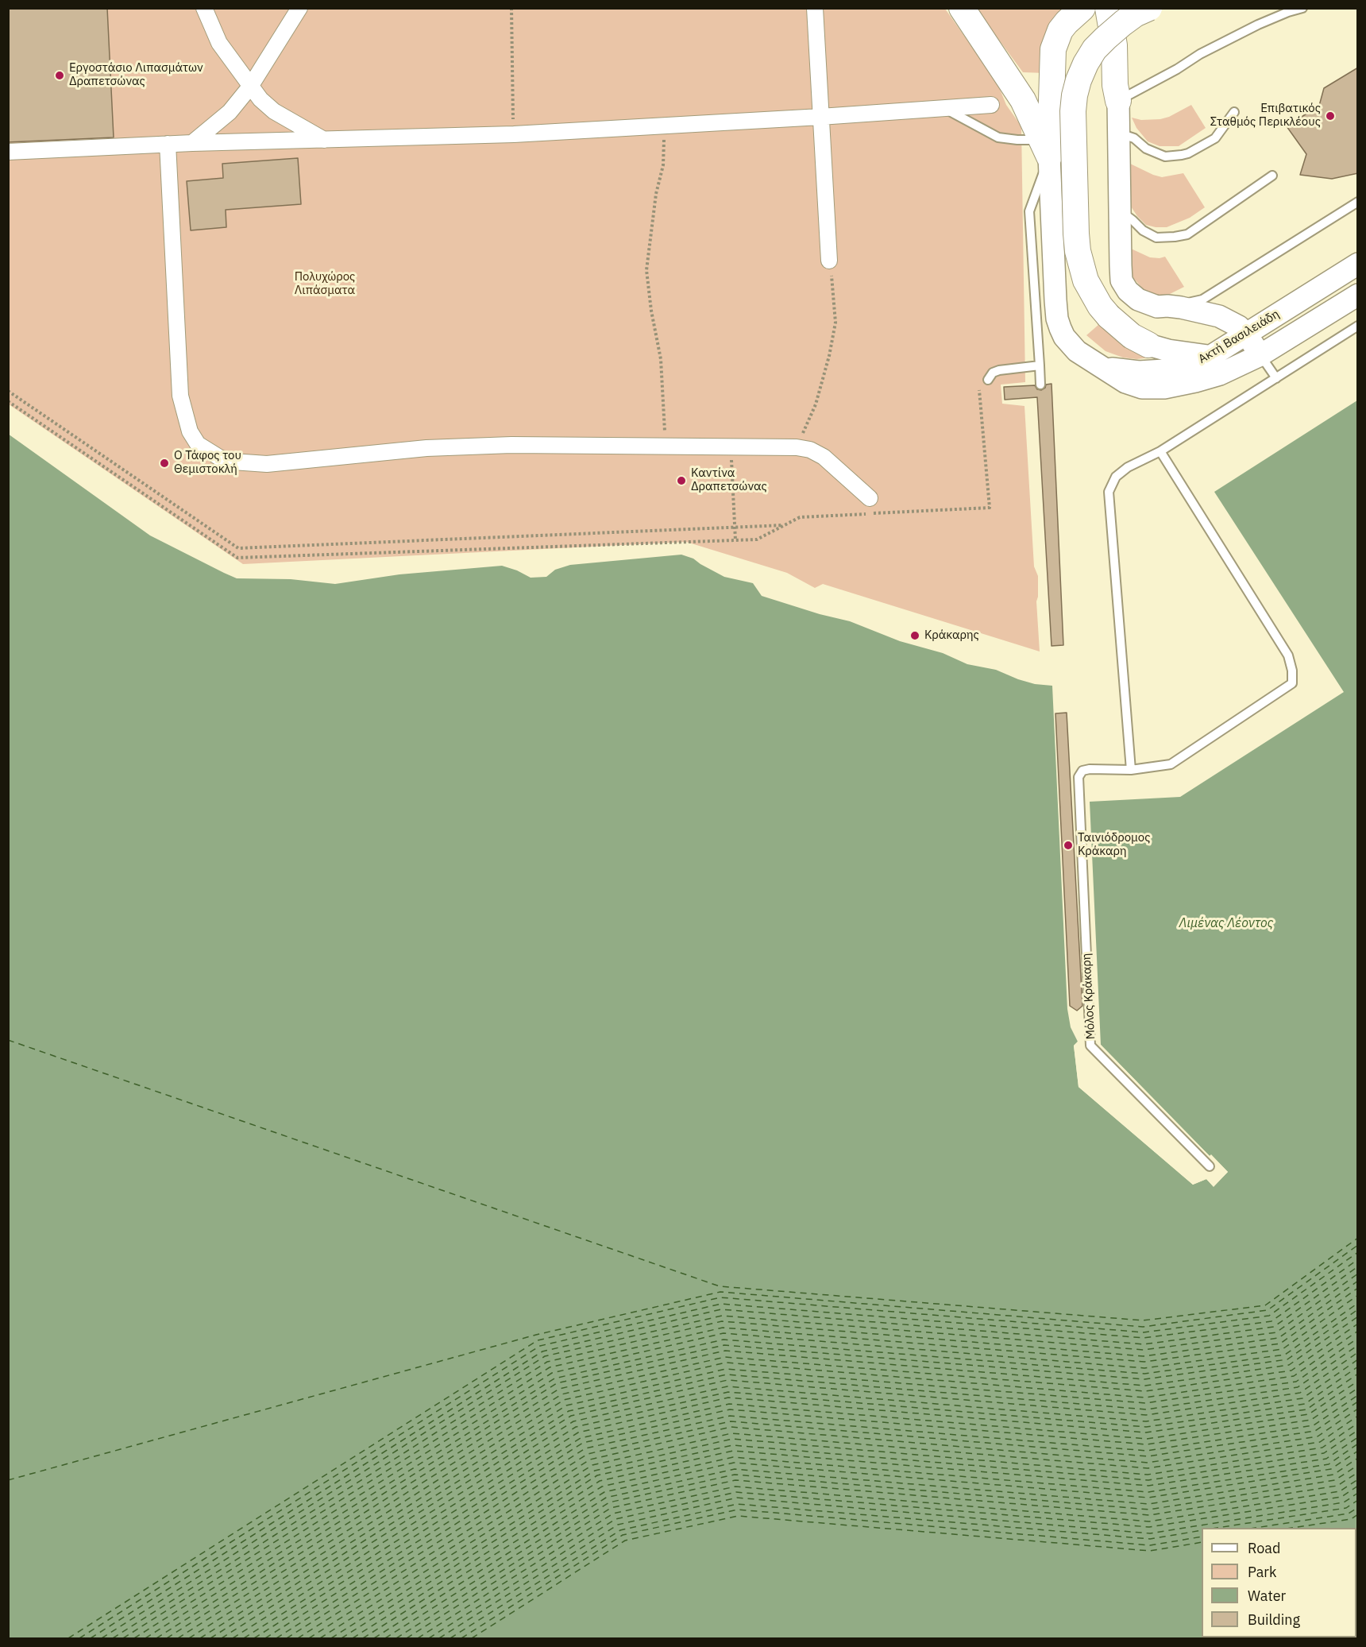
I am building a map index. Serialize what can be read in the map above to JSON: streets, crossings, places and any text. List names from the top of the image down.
{
  "streets": {
    "street": ["Ακτή Βασιλειάδη"],
    "lane": ["Μόλος Κράκαρη"]
  },
  "water": ["Λιμένας Λέοντος"],
  "parks": ["Πολυχώρος Λιπάσματα"],
  "places": [
    "Εργοστάσιο Λιπασμάτων Δραπετσώνας",
    "Επιβατικός Σταθμός Περικλέους",
    "Ο Τάφος του Θεμιστοκλή",
    "Καντίνα Δραπετσώνας",
    "Κράκαρης",
    "Ταινιόδρομος Κράκαρη"
  ],
  "legend": [
    "Road",
    "Park",
    "Water",
    "Building"
  ]
}
